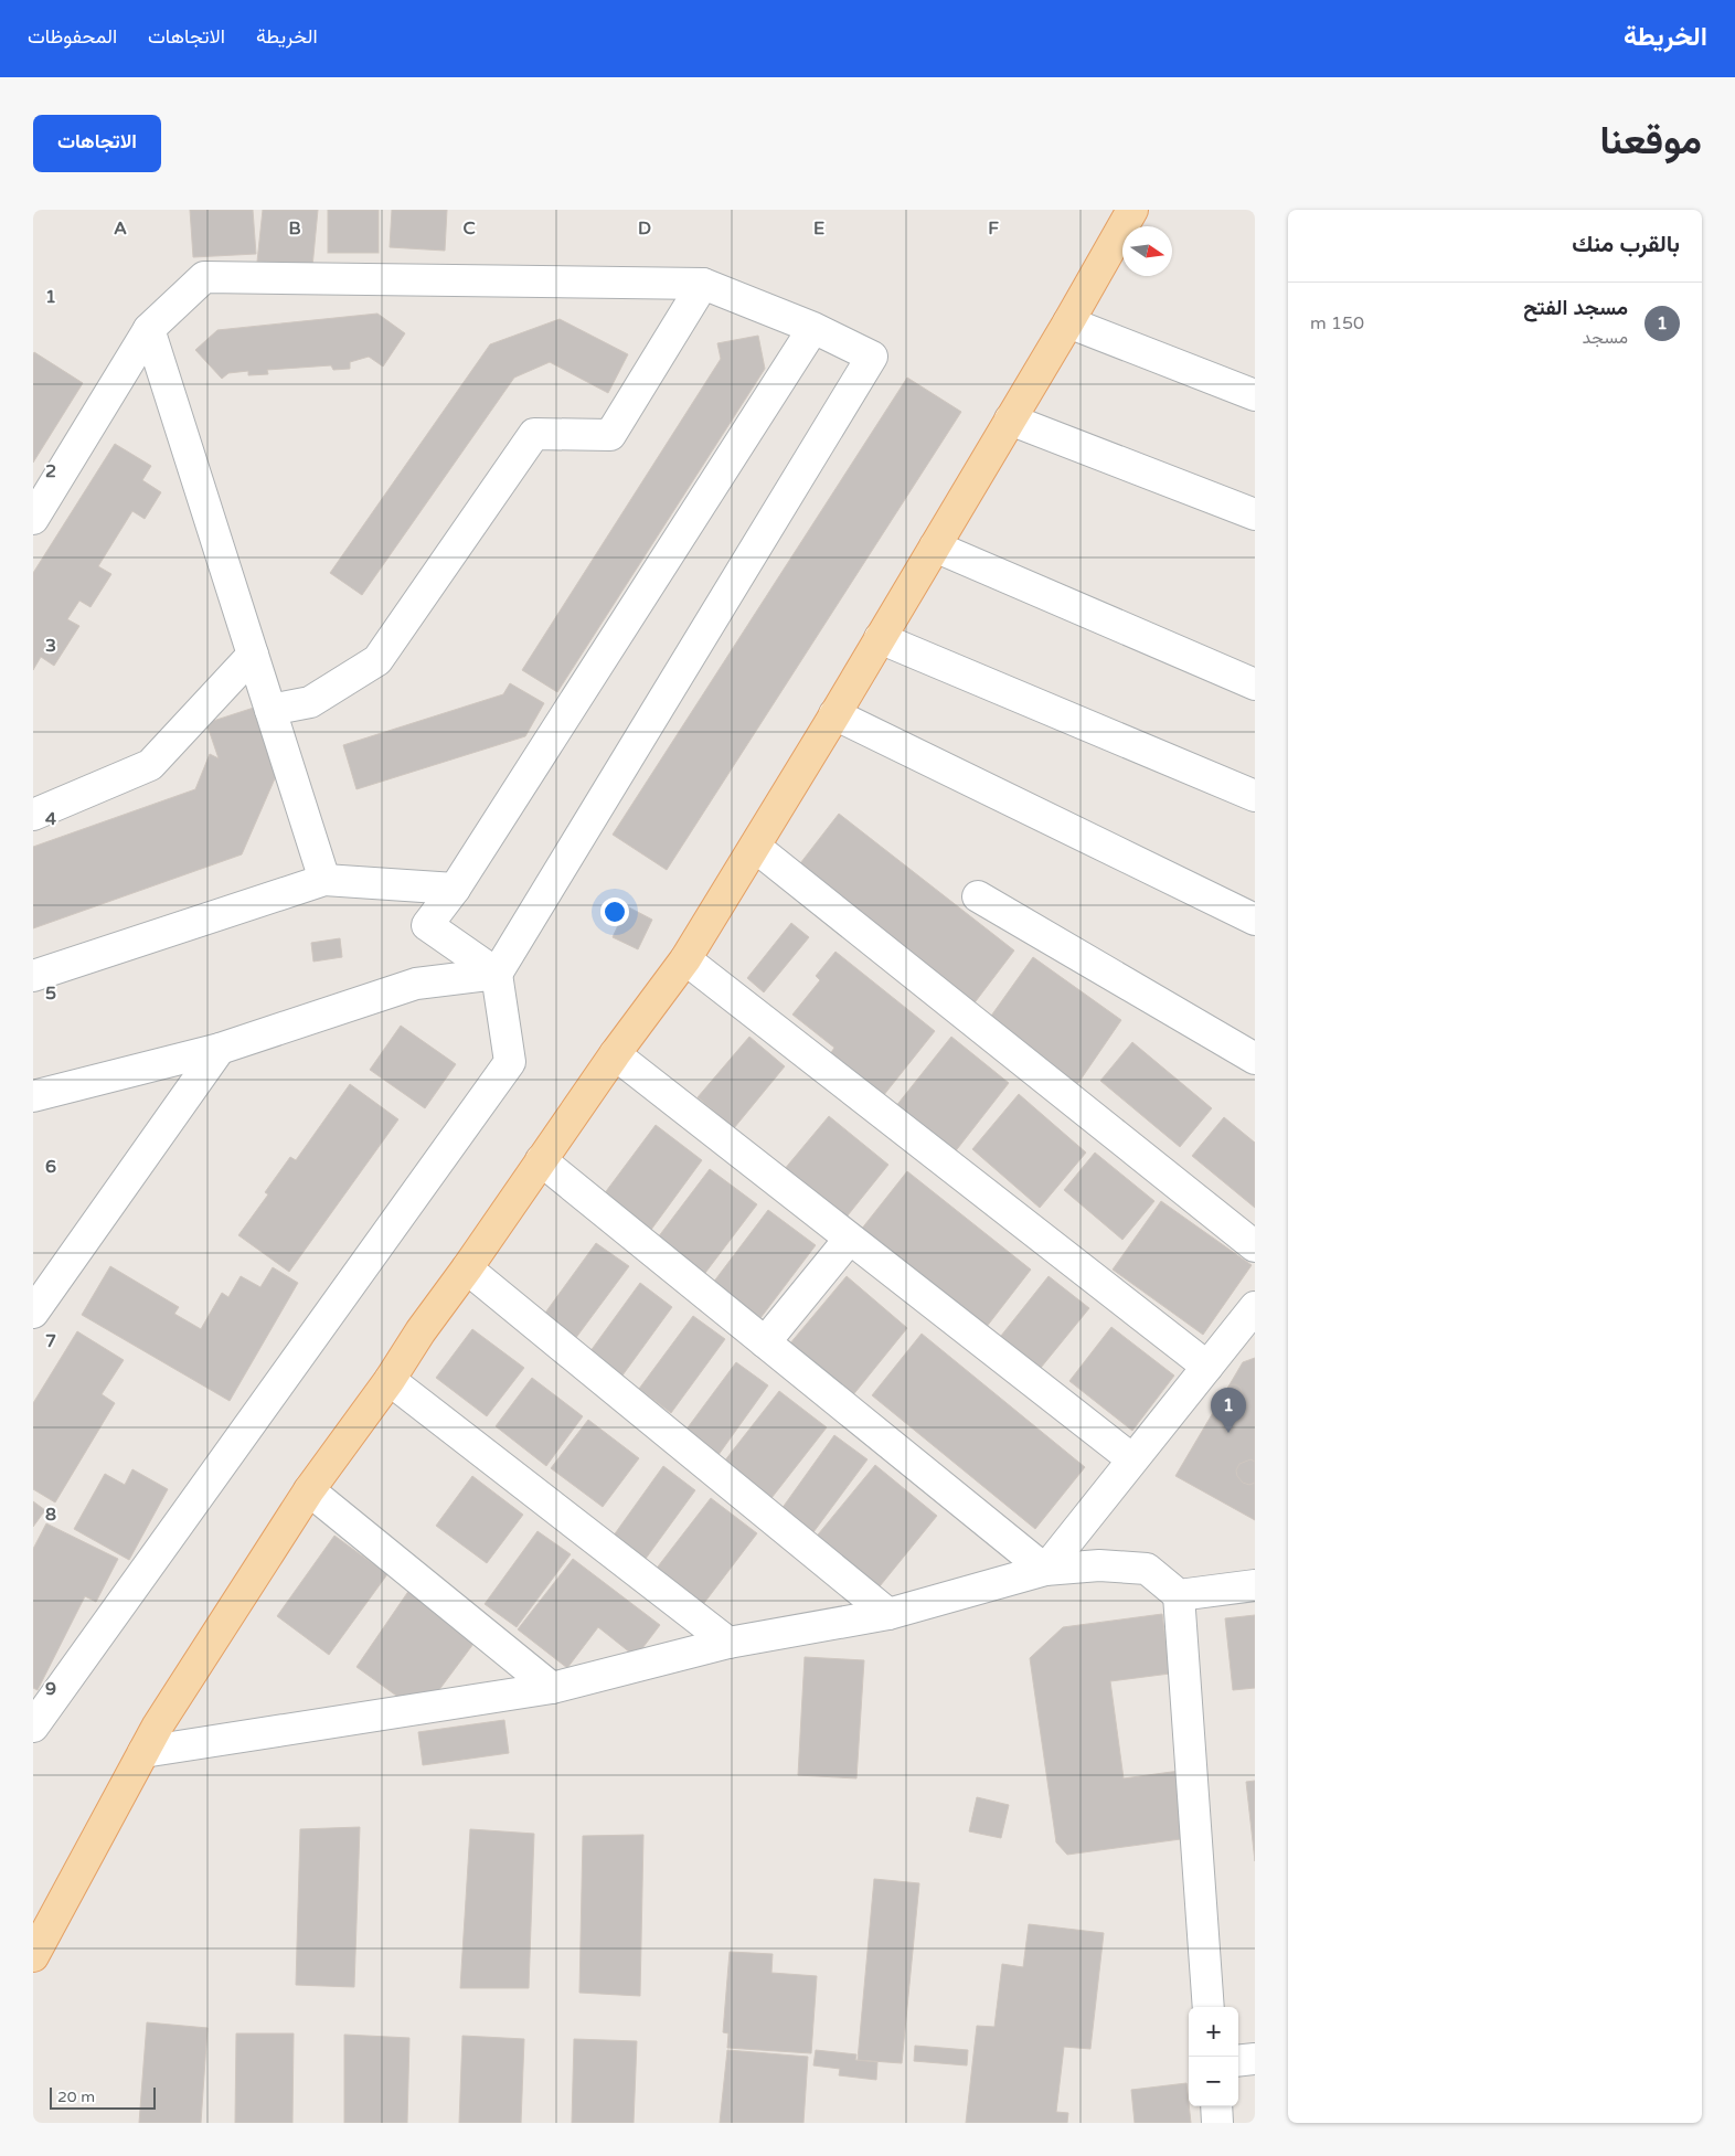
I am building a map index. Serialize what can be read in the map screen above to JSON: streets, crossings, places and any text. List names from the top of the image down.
{
  "scale_bar": "20 m",
  "north": "right",
  "page": {
    "header": "الخريطة",
    "nav": ["الخريطة", "الاتجاهات", "المحفوظات"],
    "title": "موقعنا",
    "buttons": "الاتجاهات",
    "heading": "بالقرب منك",
    "list": [
      {
        "mark": "1",
        "name": "مسجد الفتح",
        "note": "مسجد",
        "value": "150 m"
      }
    ],
    "pins": "1",
    "map_buttons": ["+", "−"],
    "scale": "20 m"
  },
  "grid": {
    "columns": [
      "A",
      "B",
      "C",
      "D",
      "E",
      "F"
    ],
    "rows": [
      "1",
      "2",
      "3",
      "4",
      "5",
      "6",
      "7",
      "8",
      "9"
    ]
  }
}
